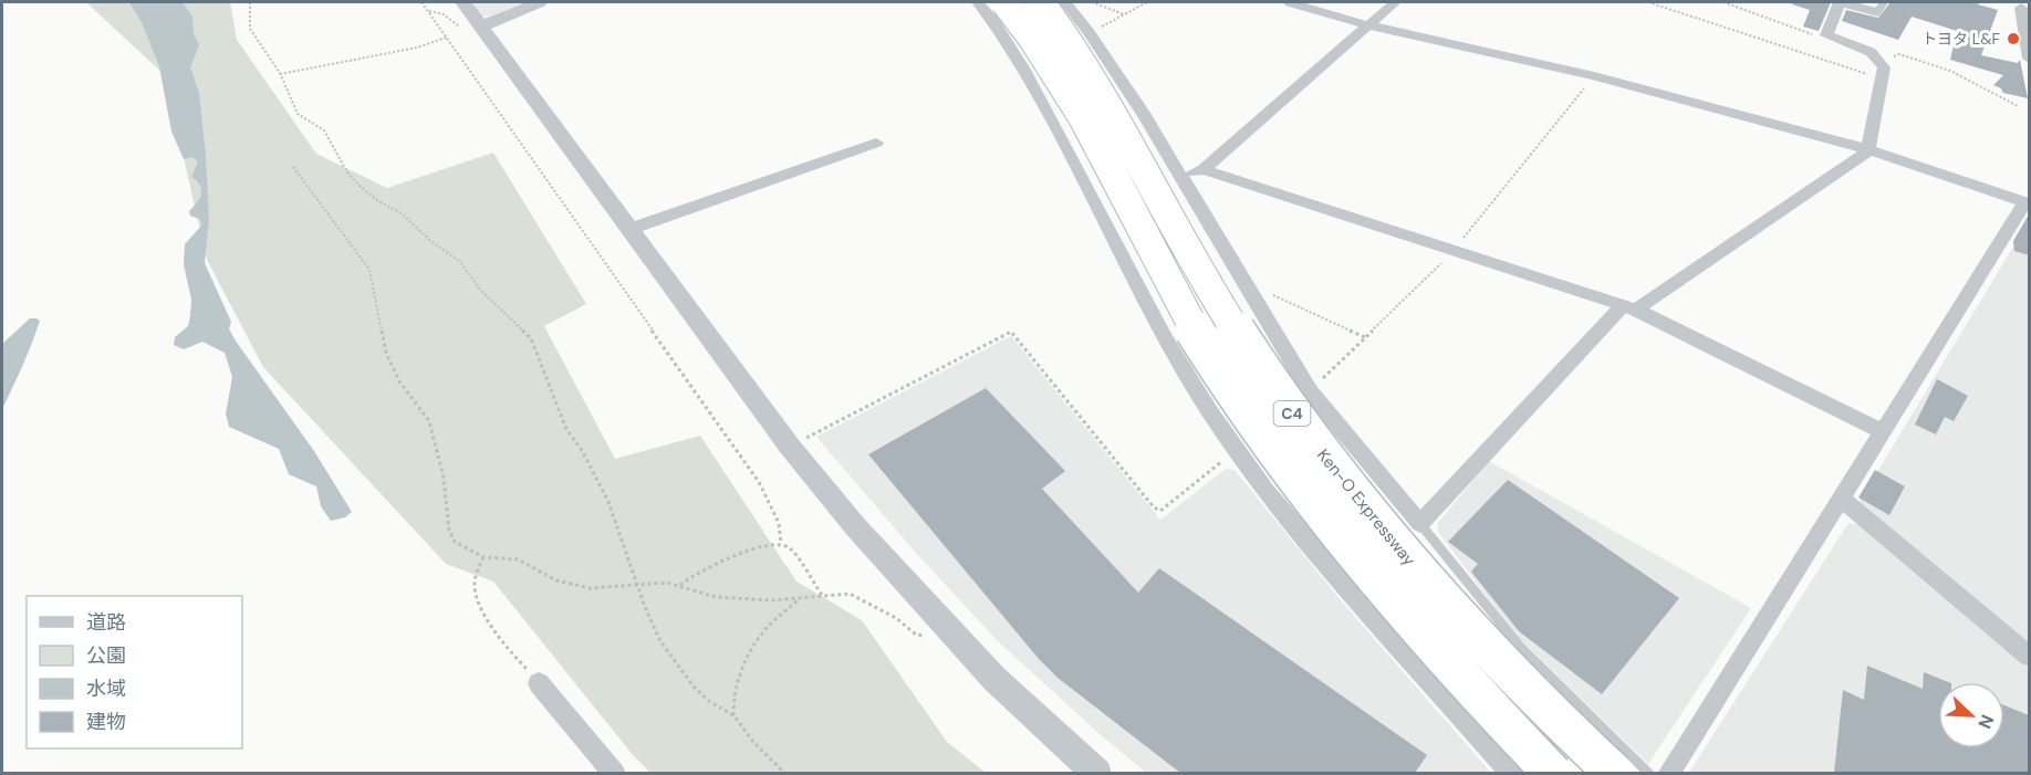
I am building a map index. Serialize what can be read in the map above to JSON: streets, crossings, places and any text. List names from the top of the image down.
{
  "streets": {
    "highway": ["C4", "Ken-O Expressway"]
  },
  "places": ["トヨタ L&F"],
  "legend": [
    "道路",
    "公園",
    "水域",
    "建物"
  ],
  "north": "bottom right"
}
